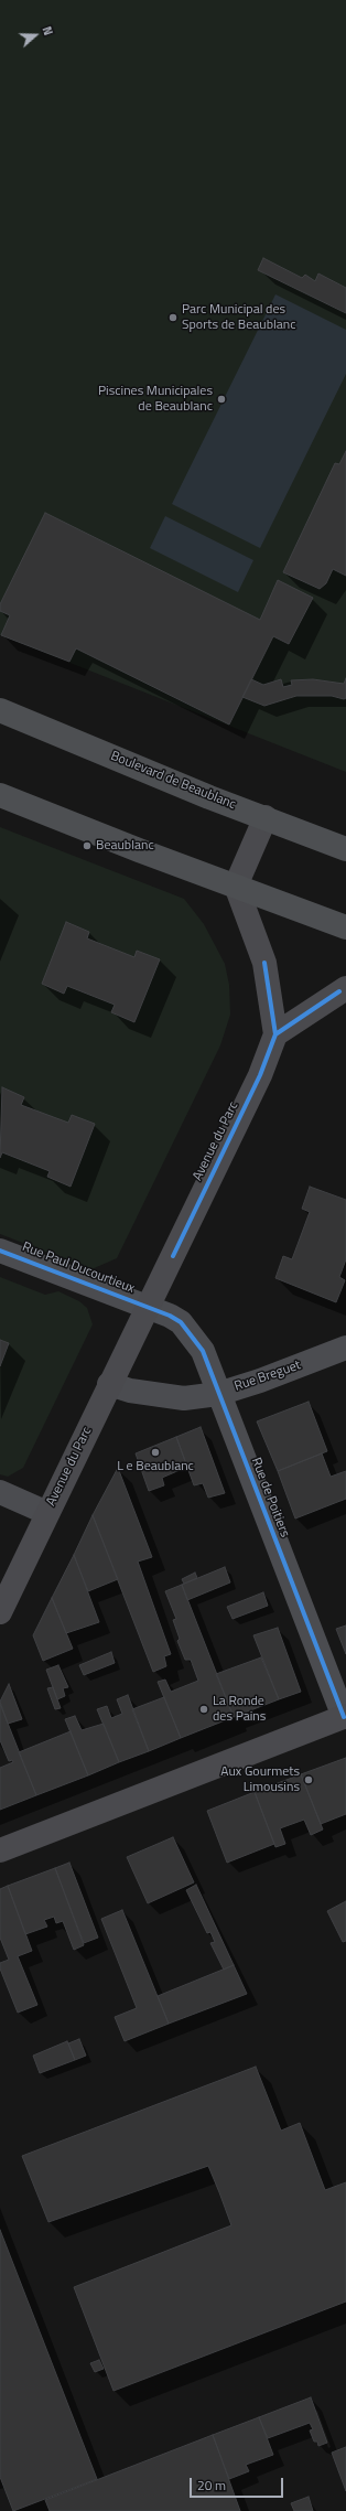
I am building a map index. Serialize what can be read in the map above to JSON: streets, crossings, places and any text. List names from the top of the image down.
{
  "streets": {
    "main road": ["Boulevard de Beaublanc", "Avenue du Parc"],
    "street": ["Rue Paul Ducourtieux", "Rue Breguet", "Rue de Poitiers"]
  },
  "crossings": [
    ["Avenue du Parc", "Rue Paul Ducourtieux"],
    ["Avenue du Parc", "Rue Breguet"],
    ["Avenue du Parc", "Rue de Poitiers"],
    ["Rue Paul Ducourtieux", "Rue de Poitiers"],
    ["Rue Breguet", "Rue de Poitiers"]
  ],
  "places": [
    "Parc Municipal des Sports de Beaublanc",
    "Piscines Municipales de Beaublanc",
    "Beaublanc",
    "L e Beaublanc",
    "La Ronde des Pains",
    "Aux Gourmets Limousins"
  ],
  "scale_bar": "20 m",
  "north": "right"
}
